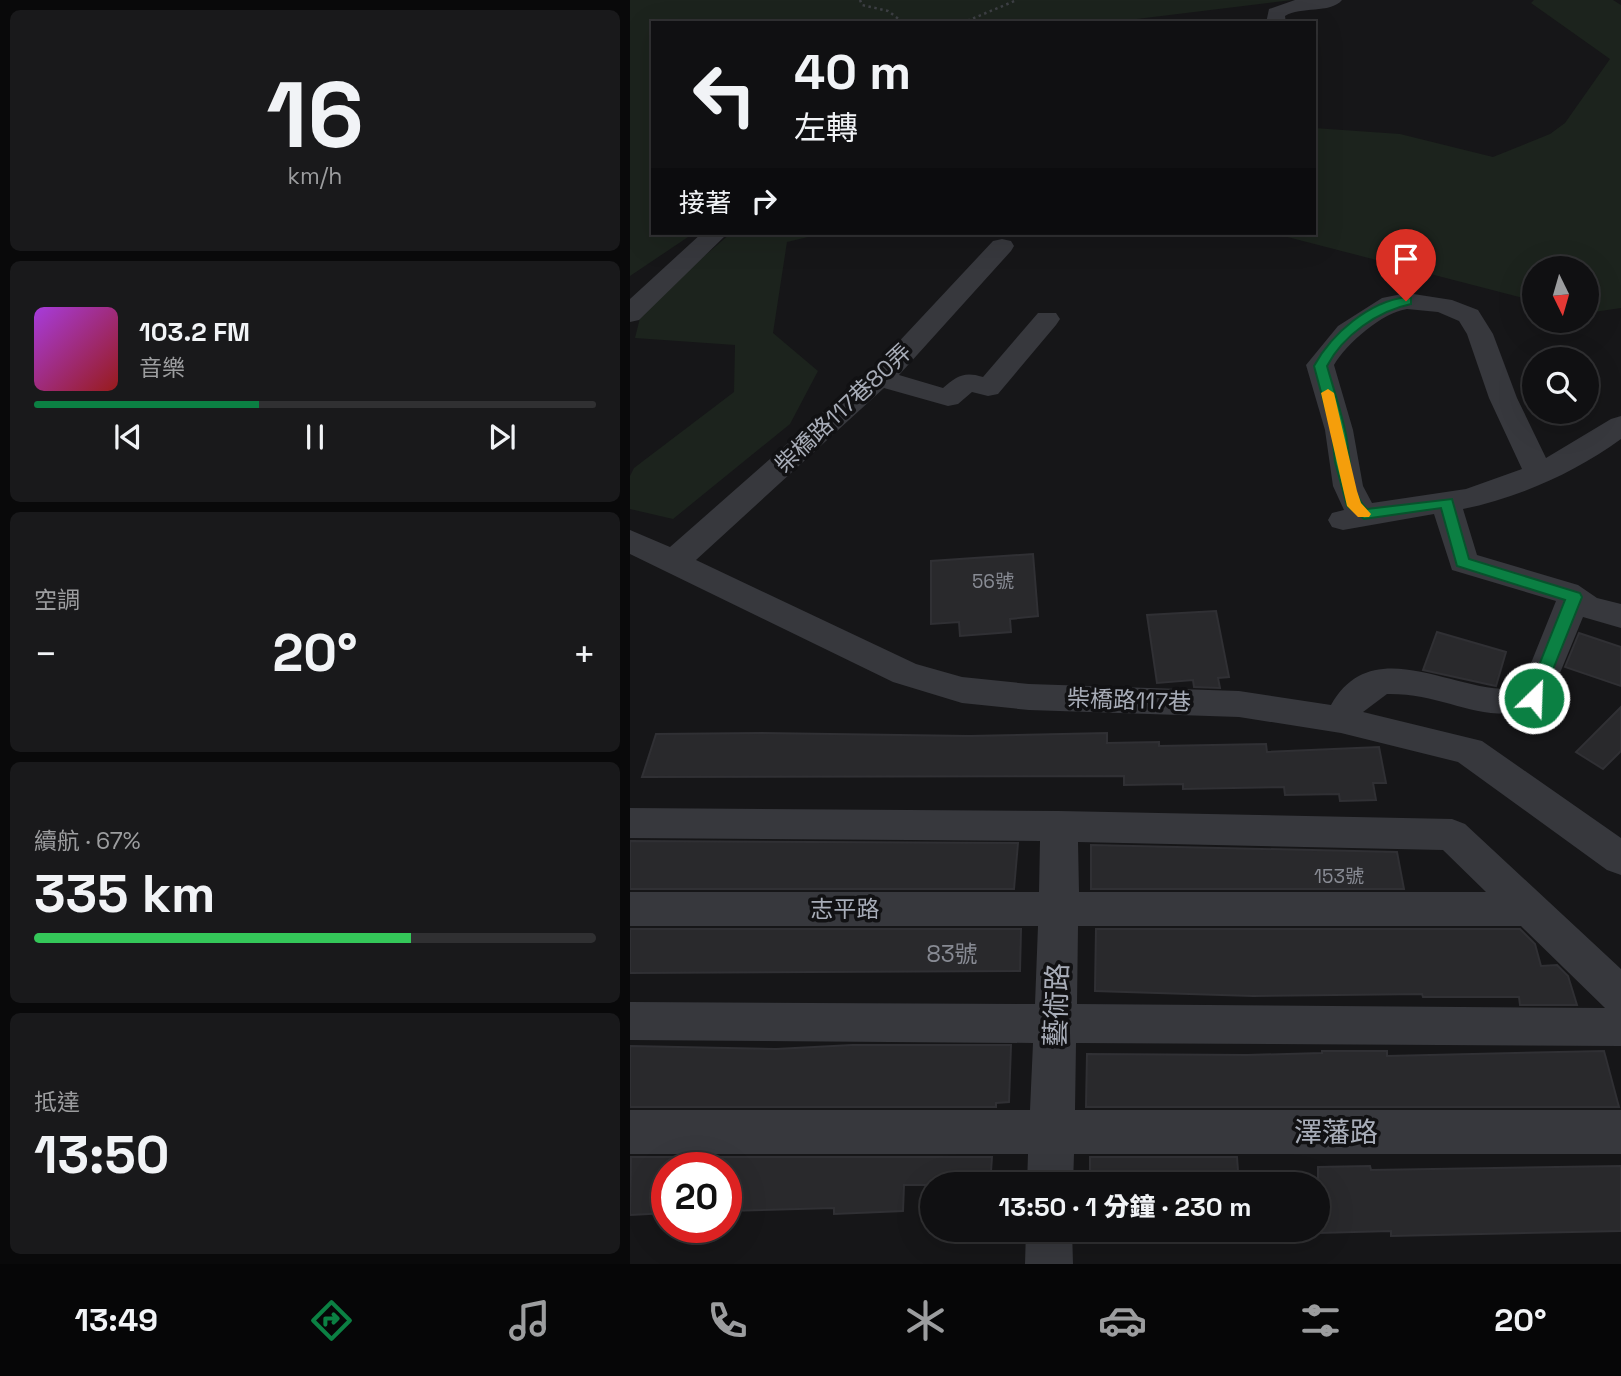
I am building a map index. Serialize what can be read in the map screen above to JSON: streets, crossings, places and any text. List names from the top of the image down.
{
  "streets": {
    "street": [
      "柴橋路117巷80弄",
      "柴橋路117巷",
      "志平路",
      "藝術路",
      "澤藩路"
    ]
  },
  "crossings": [
    ["柴橋路117巷80弄", "柴橋路117巷"],
    ["志平路", "藝術路"],
    ["藝術路", "澤藩路"]
  ],
  "house_numbers": ["56號", "153號", "83號"],
  "north": "bottom",
  "page": {
    "tile": [
      ["16", "km/h"],
      "空調",
      ["續航 · 67%", "335 km"],
      ["抵達", "13:50"]
    ],
    "turn": ["40 m", "左轉"],
    "then": "接著",
    "song": ["103.2 FM", "音樂"],
    "heat": ["−", "20°", "+"],
    "limit": "20",
    "trip": "13:50 · 1 分鐘 · 230 m",
    "tabs": ["13:49", "20°"]
  }
}
